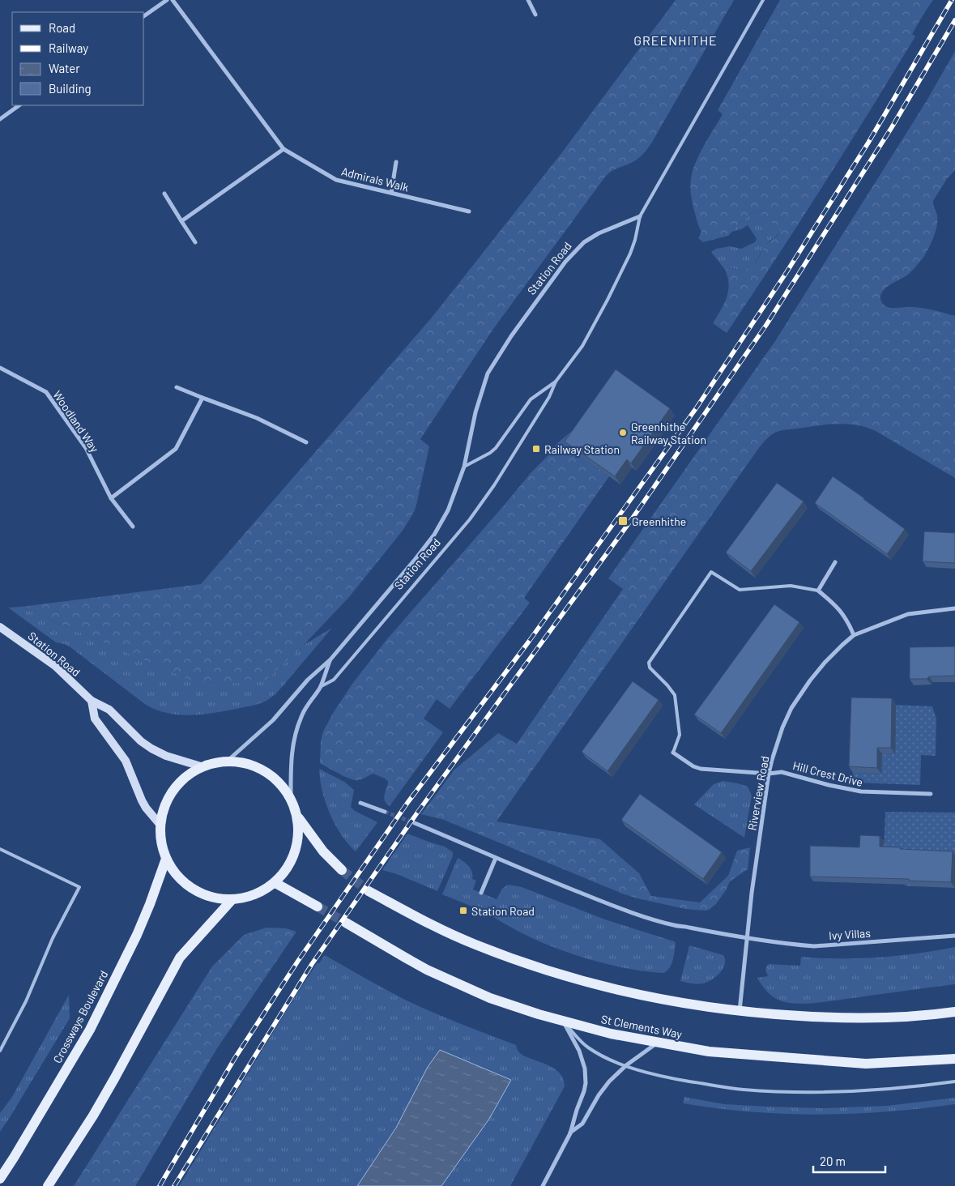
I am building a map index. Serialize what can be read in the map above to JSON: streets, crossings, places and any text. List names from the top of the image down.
{
  "streets": {
    "main road": ["Station Road", "Crossways Boulevard", "St Clements Way"],
    "street": [
      "Admirals Walk",
      "Woodland Way",
      "Hill Crest Drive",
      "Riverview Road",
      "Ivy Villas"
    ]
  },
  "crossings": [
    ["Station Road", "Crossways Boulevard"],
    ["Hill Crest Drive", "Riverview Road"],
    ["Riverview Road", "Ivy Villas"]
  ],
  "districts": ["GREENHITHE"],
  "places": {
    "other": ["Greenhithe Railway Station"],
    "transit": ["Railway Station", "Greenhithe", "Station Road"]
  },
  "legend": [
    "Road",
    "Railway",
    "Water",
    "Building"
  ],
  "scale_bar": "20 m"
}
